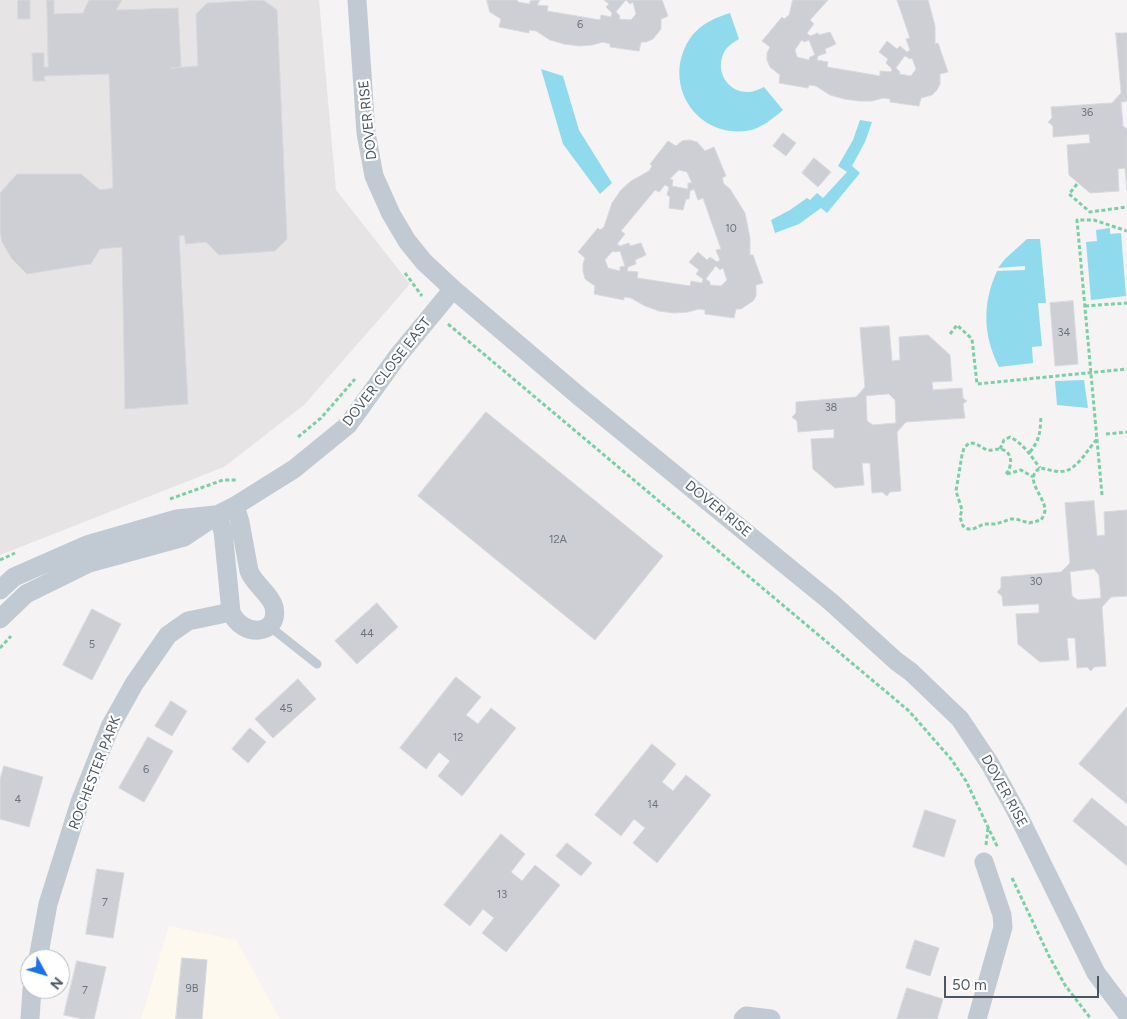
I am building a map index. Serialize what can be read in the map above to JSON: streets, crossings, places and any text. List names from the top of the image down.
{
  "streets": {
    "street": ["DOVER RISE", "DOVER CLOSE EAST", "ROCHESTER PARK"]
  },
  "crossings": [
    ["DOVER RISE", "DOVER CLOSE EAST"]
  ],
  "house_numbers": [
    "6",
    "36",
    "10",
    "34",
    "38",
    "12A",
    "30",
    "44",
    "5",
    "45",
    "12",
    "6",
    "4",
    "14",
    "13",
    "7",
    "9B",
    "7"
  ],
  "scale_bar": "50 m",
  "north": "bottom right"
}
